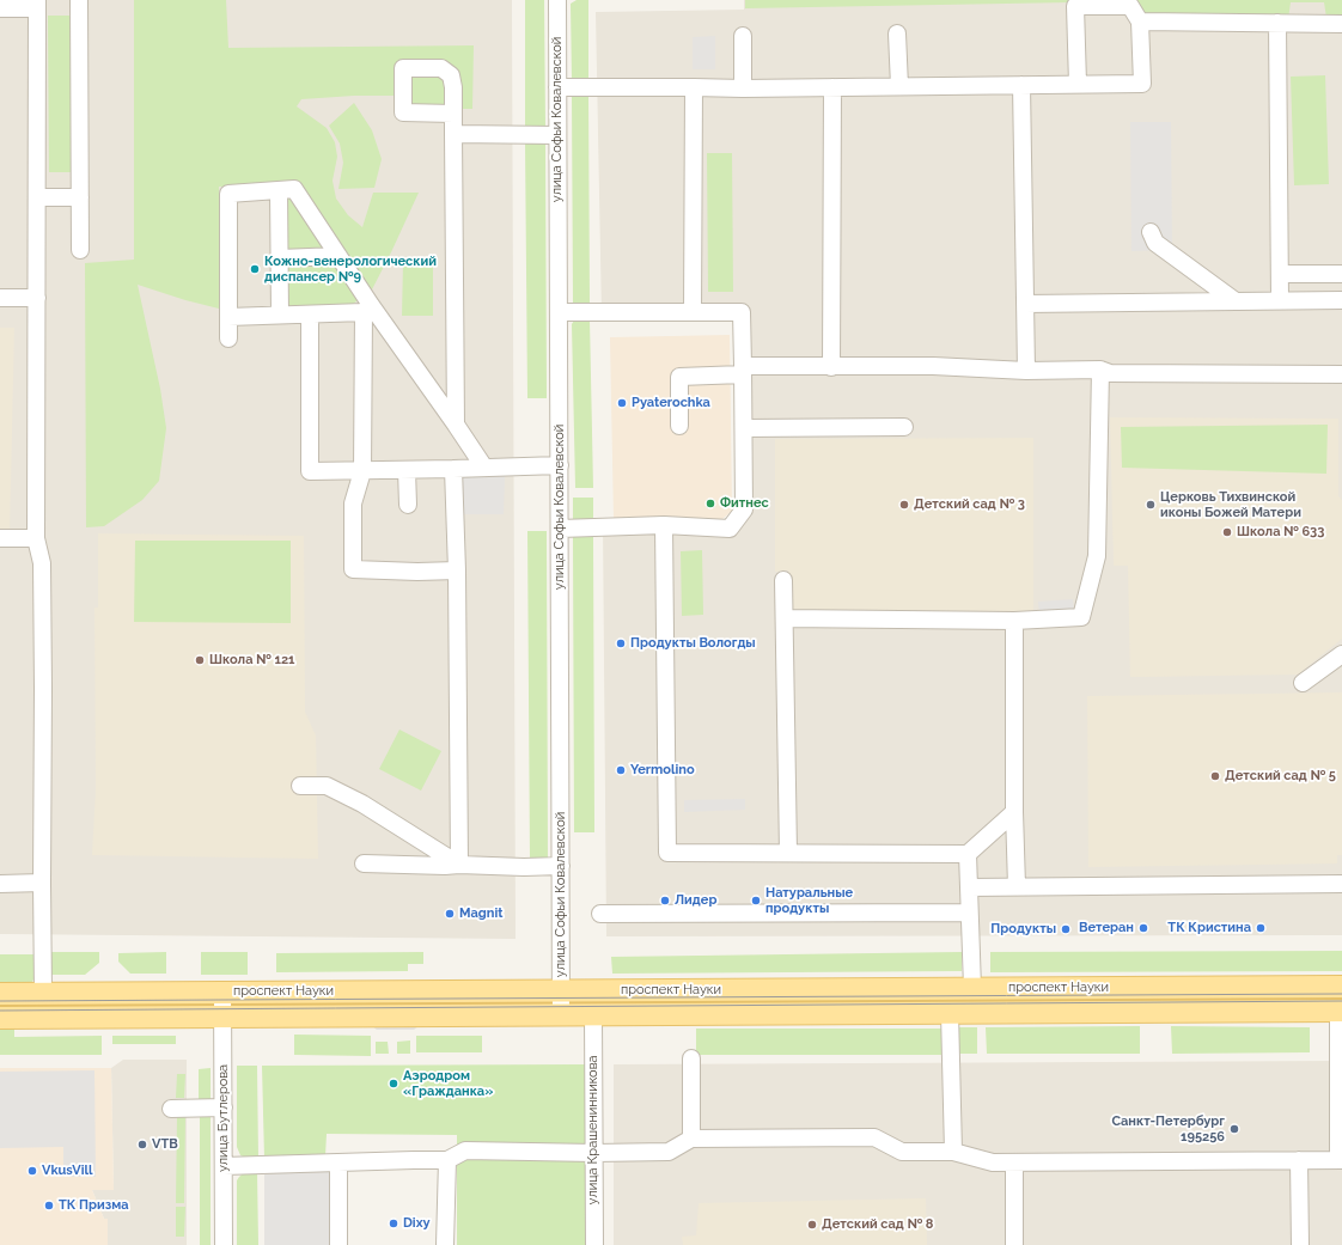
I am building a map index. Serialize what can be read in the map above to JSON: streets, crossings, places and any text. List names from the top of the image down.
{
  "streets": {
    "main road": ["проспект Науки"],
    "street": ["улица Софьи Ковалевской", "улица Бутлерова", "улица Крашенинникова"]
  },
  "crossings": [
    ["улица Софьи Ковалевской", "проспект Науки"],
    ["проспект Науки", "улица Бутлерова"],
    ["проспект Науки", "улица Крашенинникова"]
  ],
  "places": [
    "Кожно-венерологический диспансер №9",
    "Pyaterochka",
    "Фитнес",
    "Детский сад № 3",
    "Церковь Тихвинской иконы Божей Матери",
    "Школа № 633",
    "Продукты Вологды",
    "Школа № 121",
    "Yermolino",
    "Детский сад № 5",
    "Лидер",
    "Натуральные продукты",
    "Magnit",
    "Ветеран",
    "ТК Кристина",
    "Продукты",
    "Аэродром «Гражданка»",
    "Санкт-Петербург 195256",
    "VTB",
    "VkusVill",
    "ТК Призма",
    "Dixy",
    "Детский сад № 8"
  ]
}
